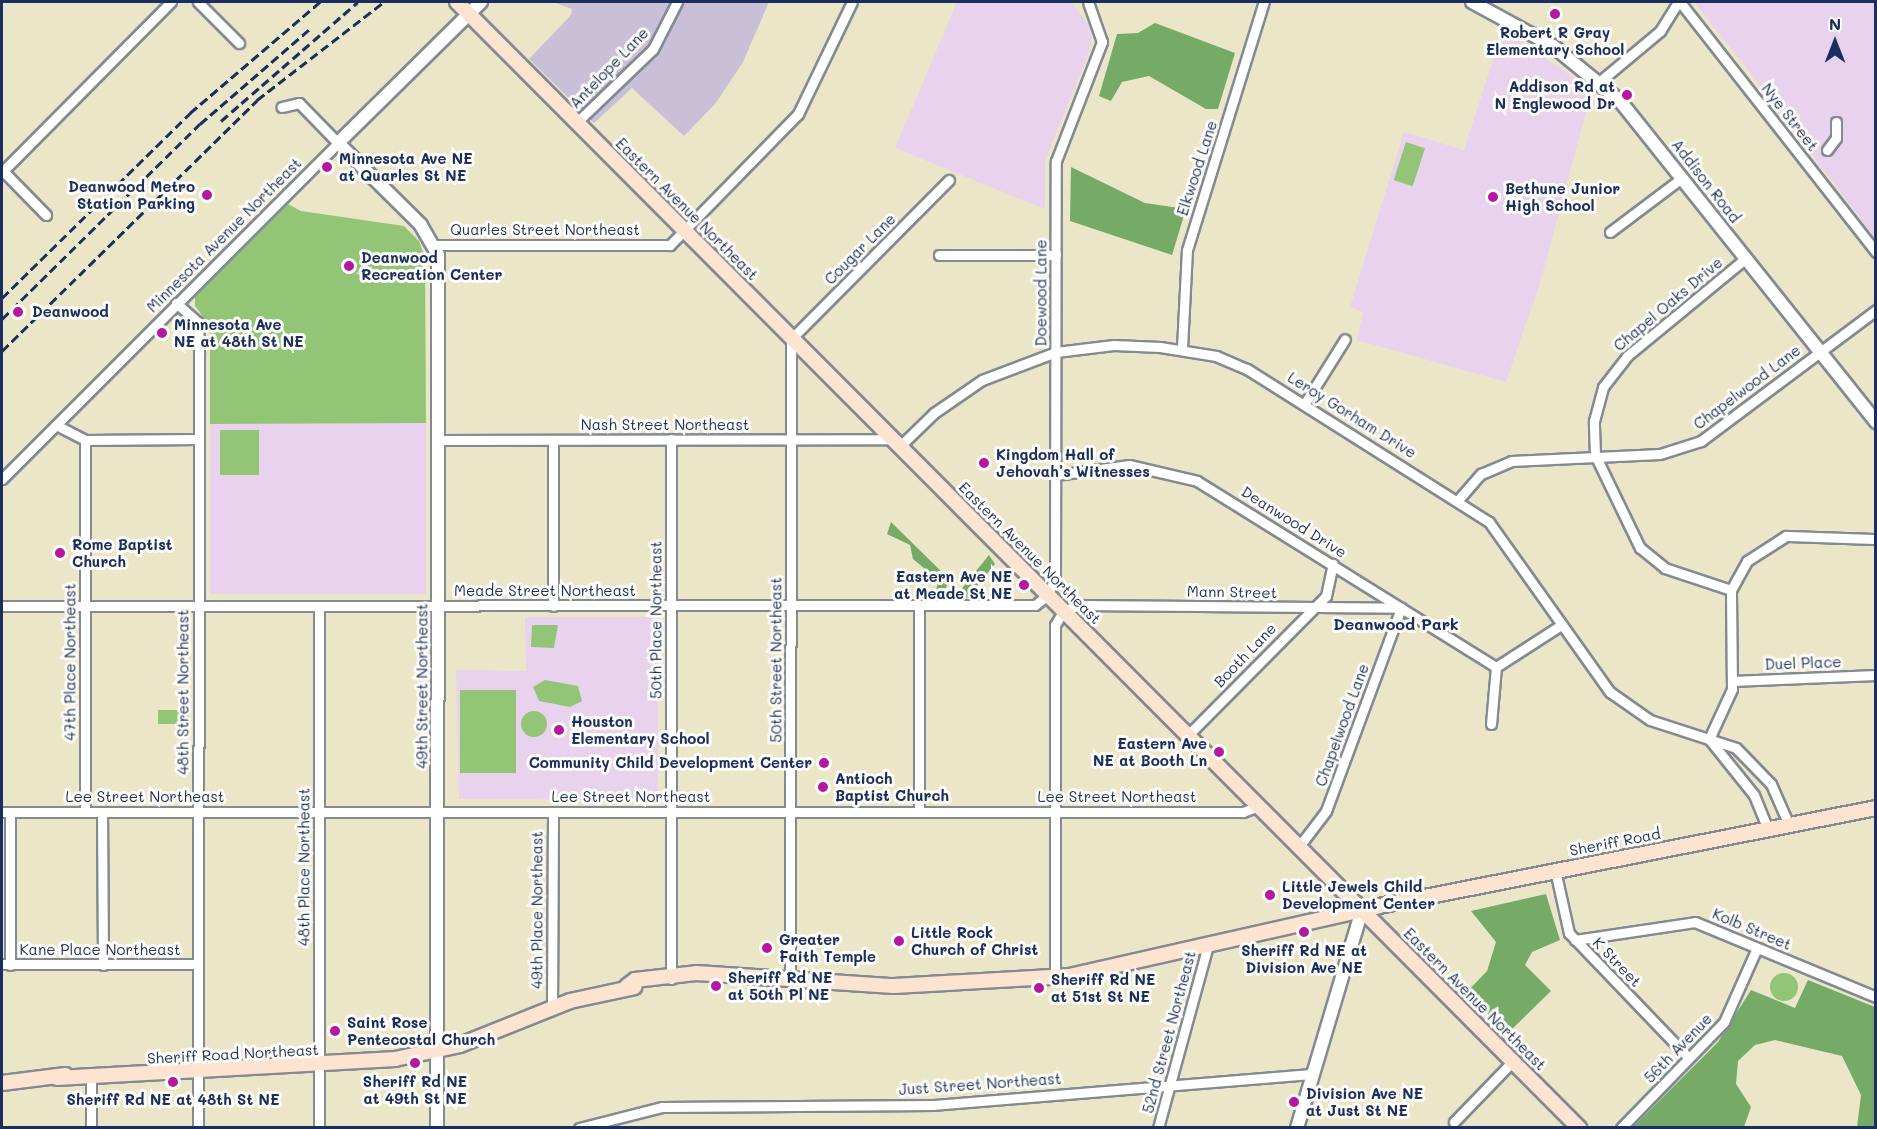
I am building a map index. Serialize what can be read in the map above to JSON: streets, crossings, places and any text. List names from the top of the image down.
{
  "streets": {
    "main road": ["Eastern Avenue Northeast", "Sheriff Road", "Sheriff Road Northeast"],
    "street": [
      "Antelope Lane",
      "Nye Street",
      "Elkwood Lane",
      "Addison Road",
      "Quarles Street Northeast",
      "Minnesota Avenue Northeast",
      "Cougar Lane",
      "Doewood Lane",
      "Chapel Oaks Drive",
      "Chapelwood Lane",
      "Leroy Gorham Drive",
      "Nash Street Northeast",
      "Deanwood Drive",
      "Meade Street Northeast",
      "Mann Street",
      "50th Place Northeast",
      "Booth Lane",
      "50th Street Northeast",
      "47th Place Northeast",
      "Duel Place",
      "49th Street Northeast",
      "48th Street Northeast",
      "Lee Street Northeast",
      "48th Place Northeast",
      "49th Place Northeast",
      "Kolb Street",
      "Kane Place Northeast",
      "K Street",
      "52nd Street Northeast",
      "56th Avenue",
      "Just Street Northeast"
    ]
  },
  "crossings": [
    ["Antelope Lane", "Eastern Avenue Northeast"],
    ["Elkwood Lane", "Leroy Gorham Drive"],
    ["Addison Road", "Chapel Oaks Drive"],
    ["Addison Road", "Chapelwood Lane"],
    ["Eastern Avenue Northeast", "Quarles Street Northeast"],
    ["Eastern Avenue Northeast", "Minnesota Avenue Northeast"],
    ["Eastern Avenue Northeast", "Cougar Lane"],
    ["Eastern Avenue Northeast", "Doewood Lane"],
    ["Eastern Avenue Northeast", "Chapelwood Lane"],
    ["Eastern Avenue Northeast", "Leroy Gorham Drive"],
    ["Eastern Avenue Northeast", "Nash Street Northeast"],
    ["Eastern Avenue Northeast", "Meade Street Northeast"],
    ["Eastern Avenue Northeast", "Mann Street"],
    ["Eastern Avenue Northeast", "Booth Lane"],
    ["Eastern Avenue Northeast", "50th Street Northeast"],
    ["Eastern Avenue Northeast", "Lee Street Northeast"],
    ["Eastern Avenue Northeast", "Sheriff Road"],
    ["Eastern Avenue Northeast", "Sheriff Road Northeast"],
    ["Quarles Street Northeast", "Minnesota Avenue Northeast"],
    ["Quarles Street Northeast", "49th Street Northeast"],
    ["Minnesota Avenue Northeast", "48th Street Northeast"],
    ["Cougar Lane", "50th Street Northeast"],
    ["Doewood Lane", "Leroy Gorham Drive"],
    ["Doewood Lane", "Deanwood Drive"],
    ["Doewood Lane", "Meade Street Northeast"],
    ["Chapel Oaks Drive", "Chapelwood Lane"],
    ["Chapelwood Lane", "Leroy Gorham Drive"],
    ["Chapelwood Lane", "Deanwood Drive"],
    ["Chapelwood Lane", "Mann Street"],
    ["Leroy Gorham Drive", "Nash Street Northeast"],
    ["Leroy Gorham Drive", "Sheriff Road"],
    ["Nash Street Northeast", "50th Place Northeast"],
    ["Nash Street Northeast", "50th Street Northeast"],
    ["Nash Street Northeast", "49th Street Northeast"],
    ["Deanwood Drive", "Mann Street"],
    ["Deanwood Drive", "Booth Lane"],
    ["Meade Street Northeast", "50th Place Northeast"],
    ["Meade Street Northeast", "50th Street Northeast"],
    ["Meade Street Northeast", "47th Place Northeast"],
    ["Meade Street Northeast", "49th Street Northeast"],
    ["Meade Street Northeast", "48th Street Northeast"],
    ["Meade Street Northeast", "48th Place Northeast"],
    ["Mann Street", "Booth Lane"],
    ["50th Place Northeast", "Lee Street Northeast"],
    ["50th Place Northeast", "Sheriff Road Northeast"],
    ["50th Street Northeast", "Lee Street Northeast"],
    ["50th Street Northeast", "Sheriff Road Northeast"],
    ["47th Place Northeast", "Lee Street Northeast"],
    ["49th Street Northeast", "Lee Street Northeast"],
    ["49th Street Northeast", "Sheriff Road Northeast"],
    ["48th Street Northeast", "Lee Street Northeast"],
    ["48th Street Northeast", "Kane Place Northeast"],
    ["48th Street Northeast", "Sheriff Road Northeast"],
    ["Lee Street Northeast", "48th Place Northeast"],
    ["Lee Street Northeast", "49th Place Northeast"],
    ["Sheriff Road", "K Street"],
    ["Sheriff Road", "Sheriff Road Northeast"],
    ["48th Place Northeast", "Sheriff Road Northeast"],
    ["49th Place Northeast", "Sheriff Road Northeast"],
    ["Kolb Street", "K Street"],
    ["Kolb Street", "56th Avenue"],
    ["K Street", "56th Avenue"],
    ["52nd Street Northeast", "Sheriff Road Northeast"],
    ["52nd Street Northeast", "Just Street Northeast"]
  ],
  "districts": ["Deanwood Park"],
  "places": [
    "Robert R Gray Elementary School",
    "Addison Rd at N Englewood Dr",
    "Minnesota Ave NE at Quarles St NE",
    "Deanwood Metro Station Parking",
    "Bethune Junior High School",
    "Deanwood Recreation Center",
    "Deanwood",
    "Minnesota Ave NE at 48th St NE",
    "Kingdom Hall of Jehovah’s Witnesses",
    "Rome Baptist Church",
    "Eastern Ave NE at Meade St NE",
    "Houston Elementary School",
    "Eastern Ave NE at Booth Ln",
    "Community Child Development Center",
    "Antioch Baptist Church",
    "Little Jewels Child Development Center",
    "Sheriff Rd NE at Division Ave NE",
    "Little Rock Church of Christ",
    "Greater Faith Temple",
    "Sheriff Rd NE at 50th Pl NE",
    "Sheriff Rd NE at 51st St NE",
    "Saint Rose Pentecostal Church",
    "Sheriff Rd NE at 49th St NE",
    "Sheriff Rd NE at 48th St NE",
    "Division Ave NE at Just St NE"
  ],
  "north": "top"
}
